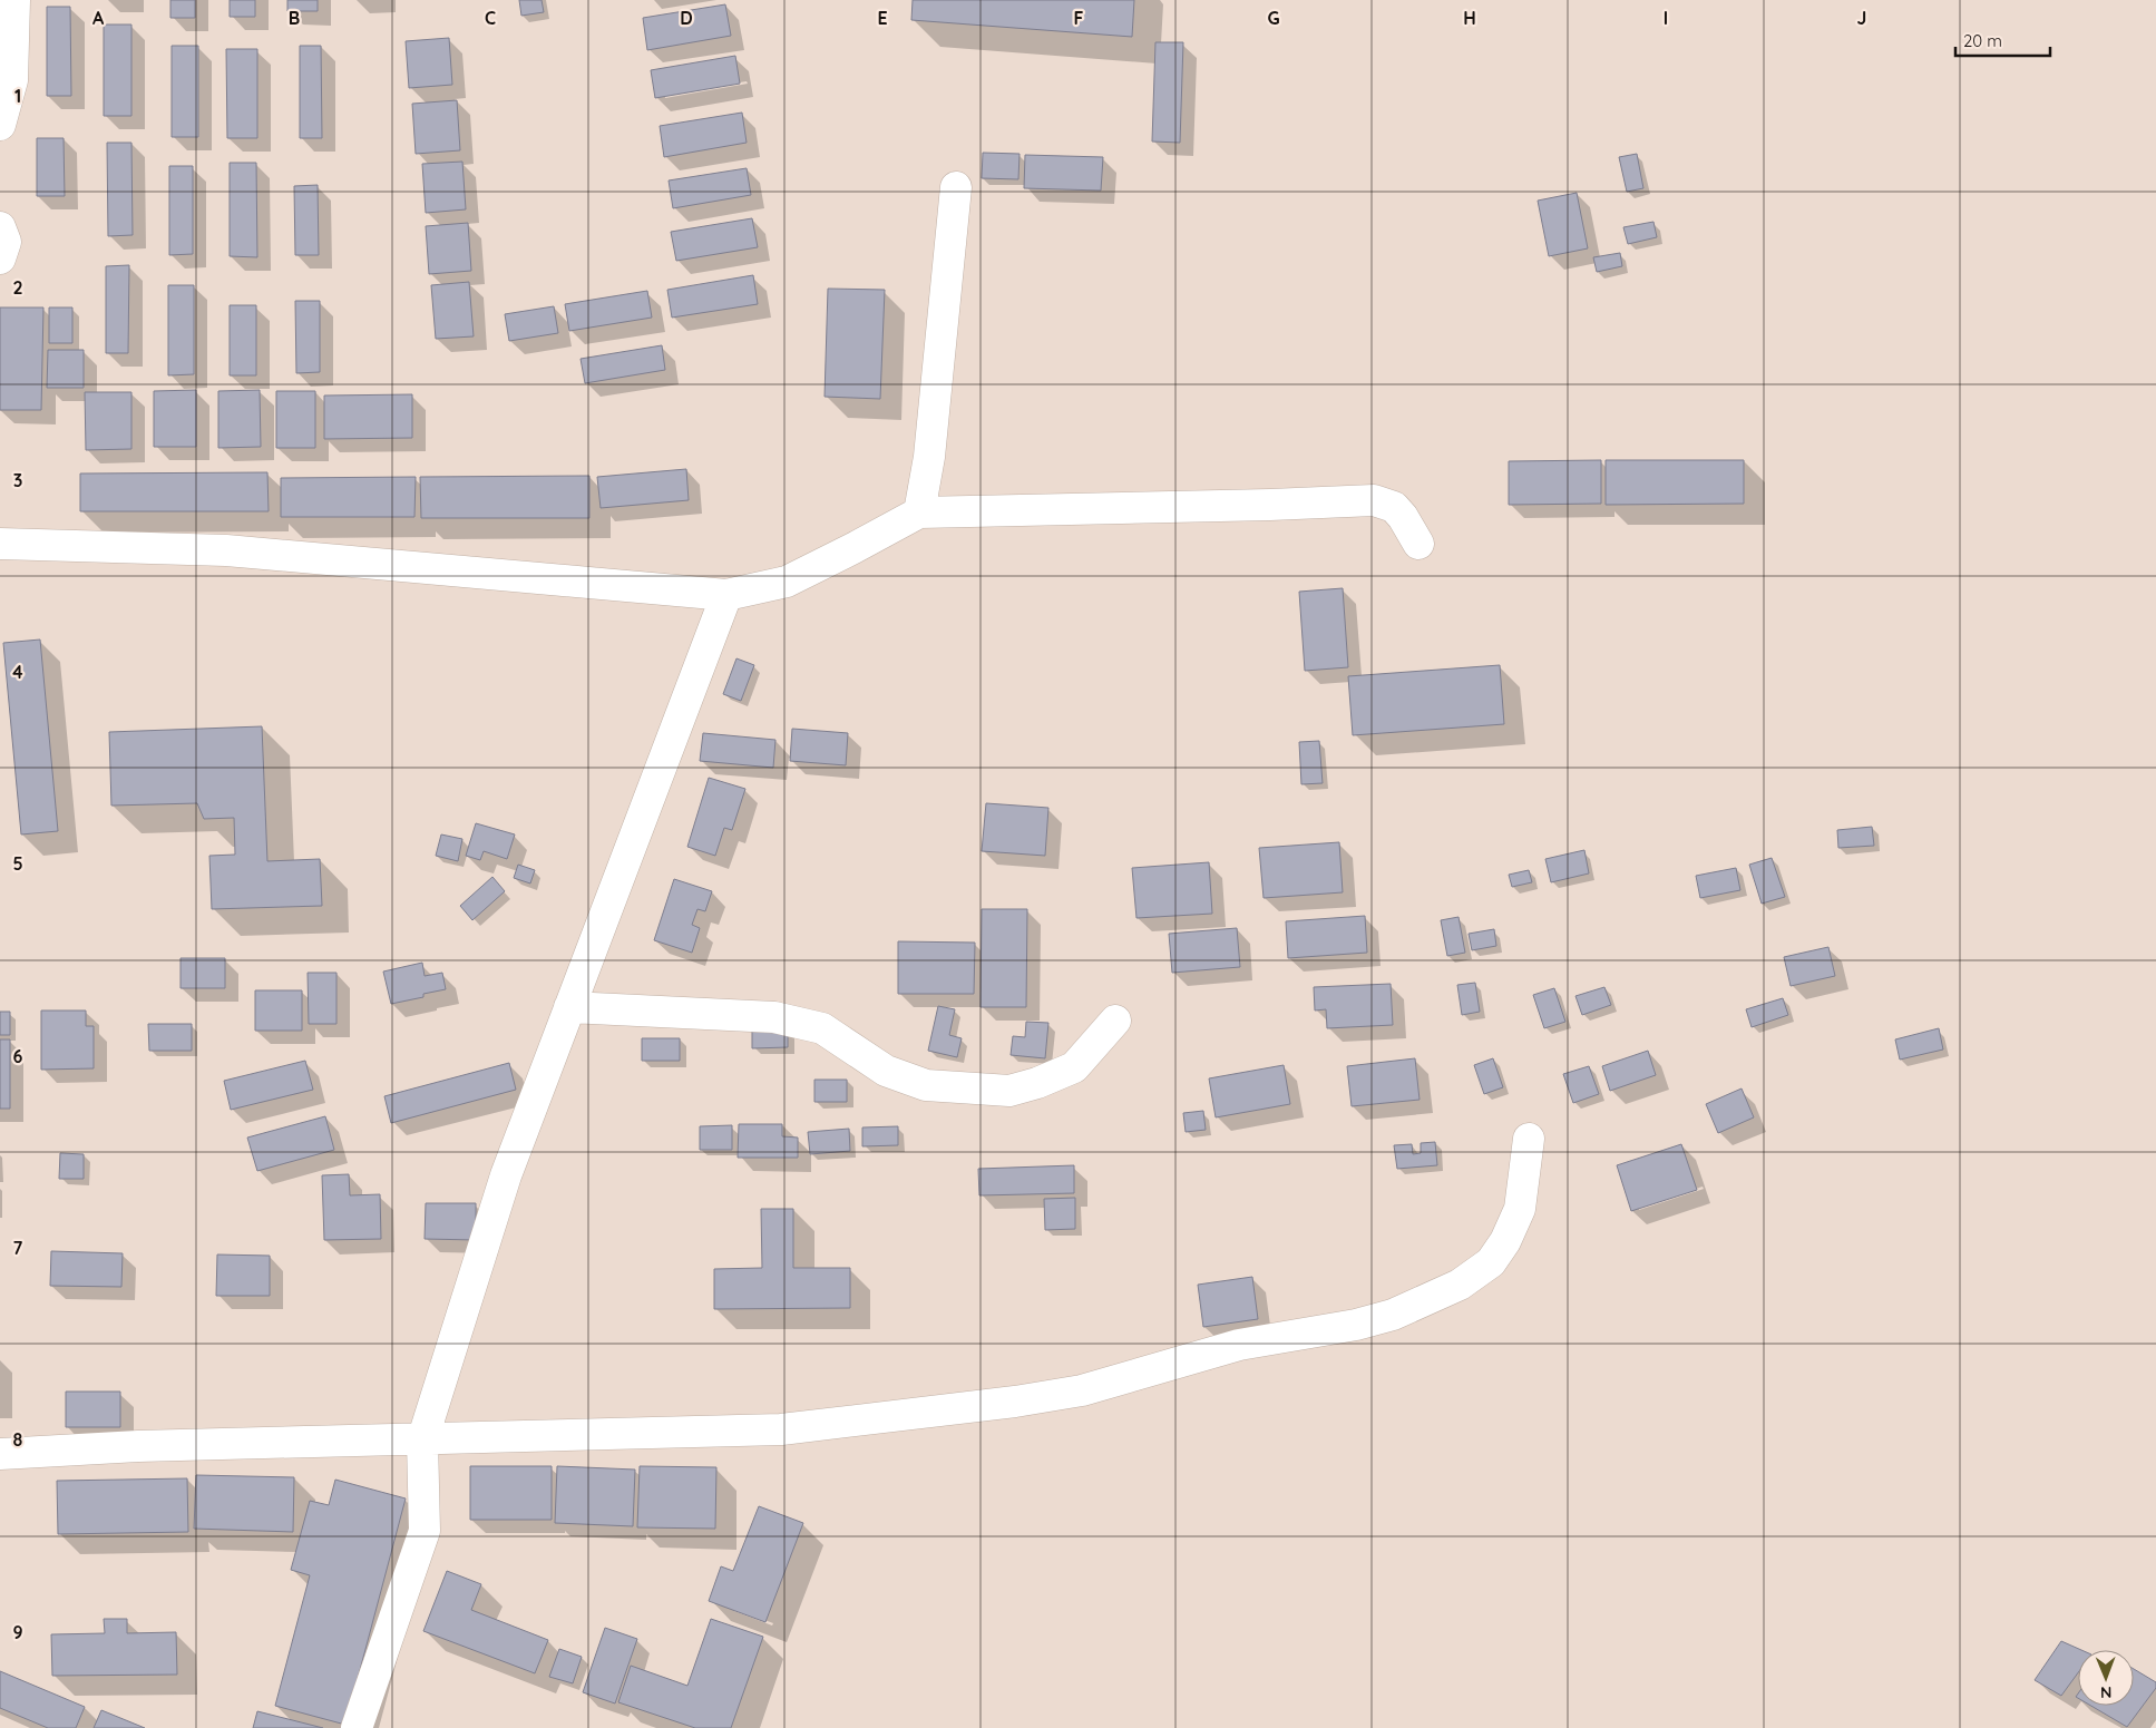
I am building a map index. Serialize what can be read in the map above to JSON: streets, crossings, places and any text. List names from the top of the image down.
{
  "scale_bar": "20 m",
  "north": "bottom",
  "grid": {
    "columns": [
      "A",
      "B",
      "C",
      "D",
      "E",
      "F",
      "G",
      "H",
      "I",
      "J"
    ],
    "rows": [
      "1",
      "2",
      "3",
      "4",
      "5",
      "6",
      "7",
      "8",
      "9"
    ]
  }
}
